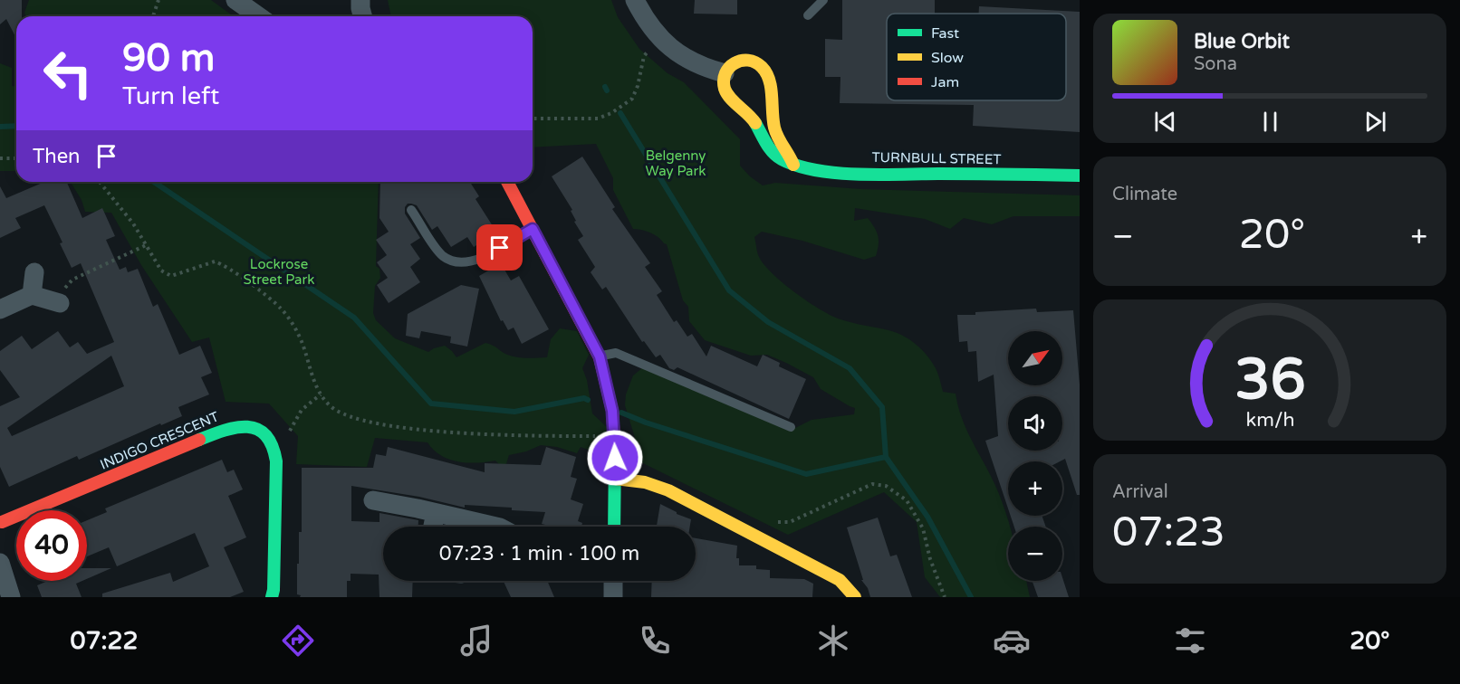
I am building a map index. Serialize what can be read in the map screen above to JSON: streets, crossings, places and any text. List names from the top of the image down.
{
  "streets": {
    "street": ["TURNBULL STREET", "INDIGO CRESCENT"]
  },
  "parks": ["Belgenny Way Park", "Lockrose Street Park"],
  "legend": ["Fast", "Slow", "Jam"],
  "north": "top right",
  "page": {
    "turn": ["90 m", "Turn left"],
    "song": ["Blue Orbit", "Sona"],
    "then": "Then",
    "tile": [
      "Climate",
      ["Arrival", "07:23"]
    ],
    "heat": ["−", "20°", "+"],
    "map_buttons": ["+", "−"],
    "limit": "40",
    "trip": "07:23 · 1 min · 100 m",
    "tabs": ["07:22", "20°"],
    "gauge": ["36", "km/h"]
  }
}
